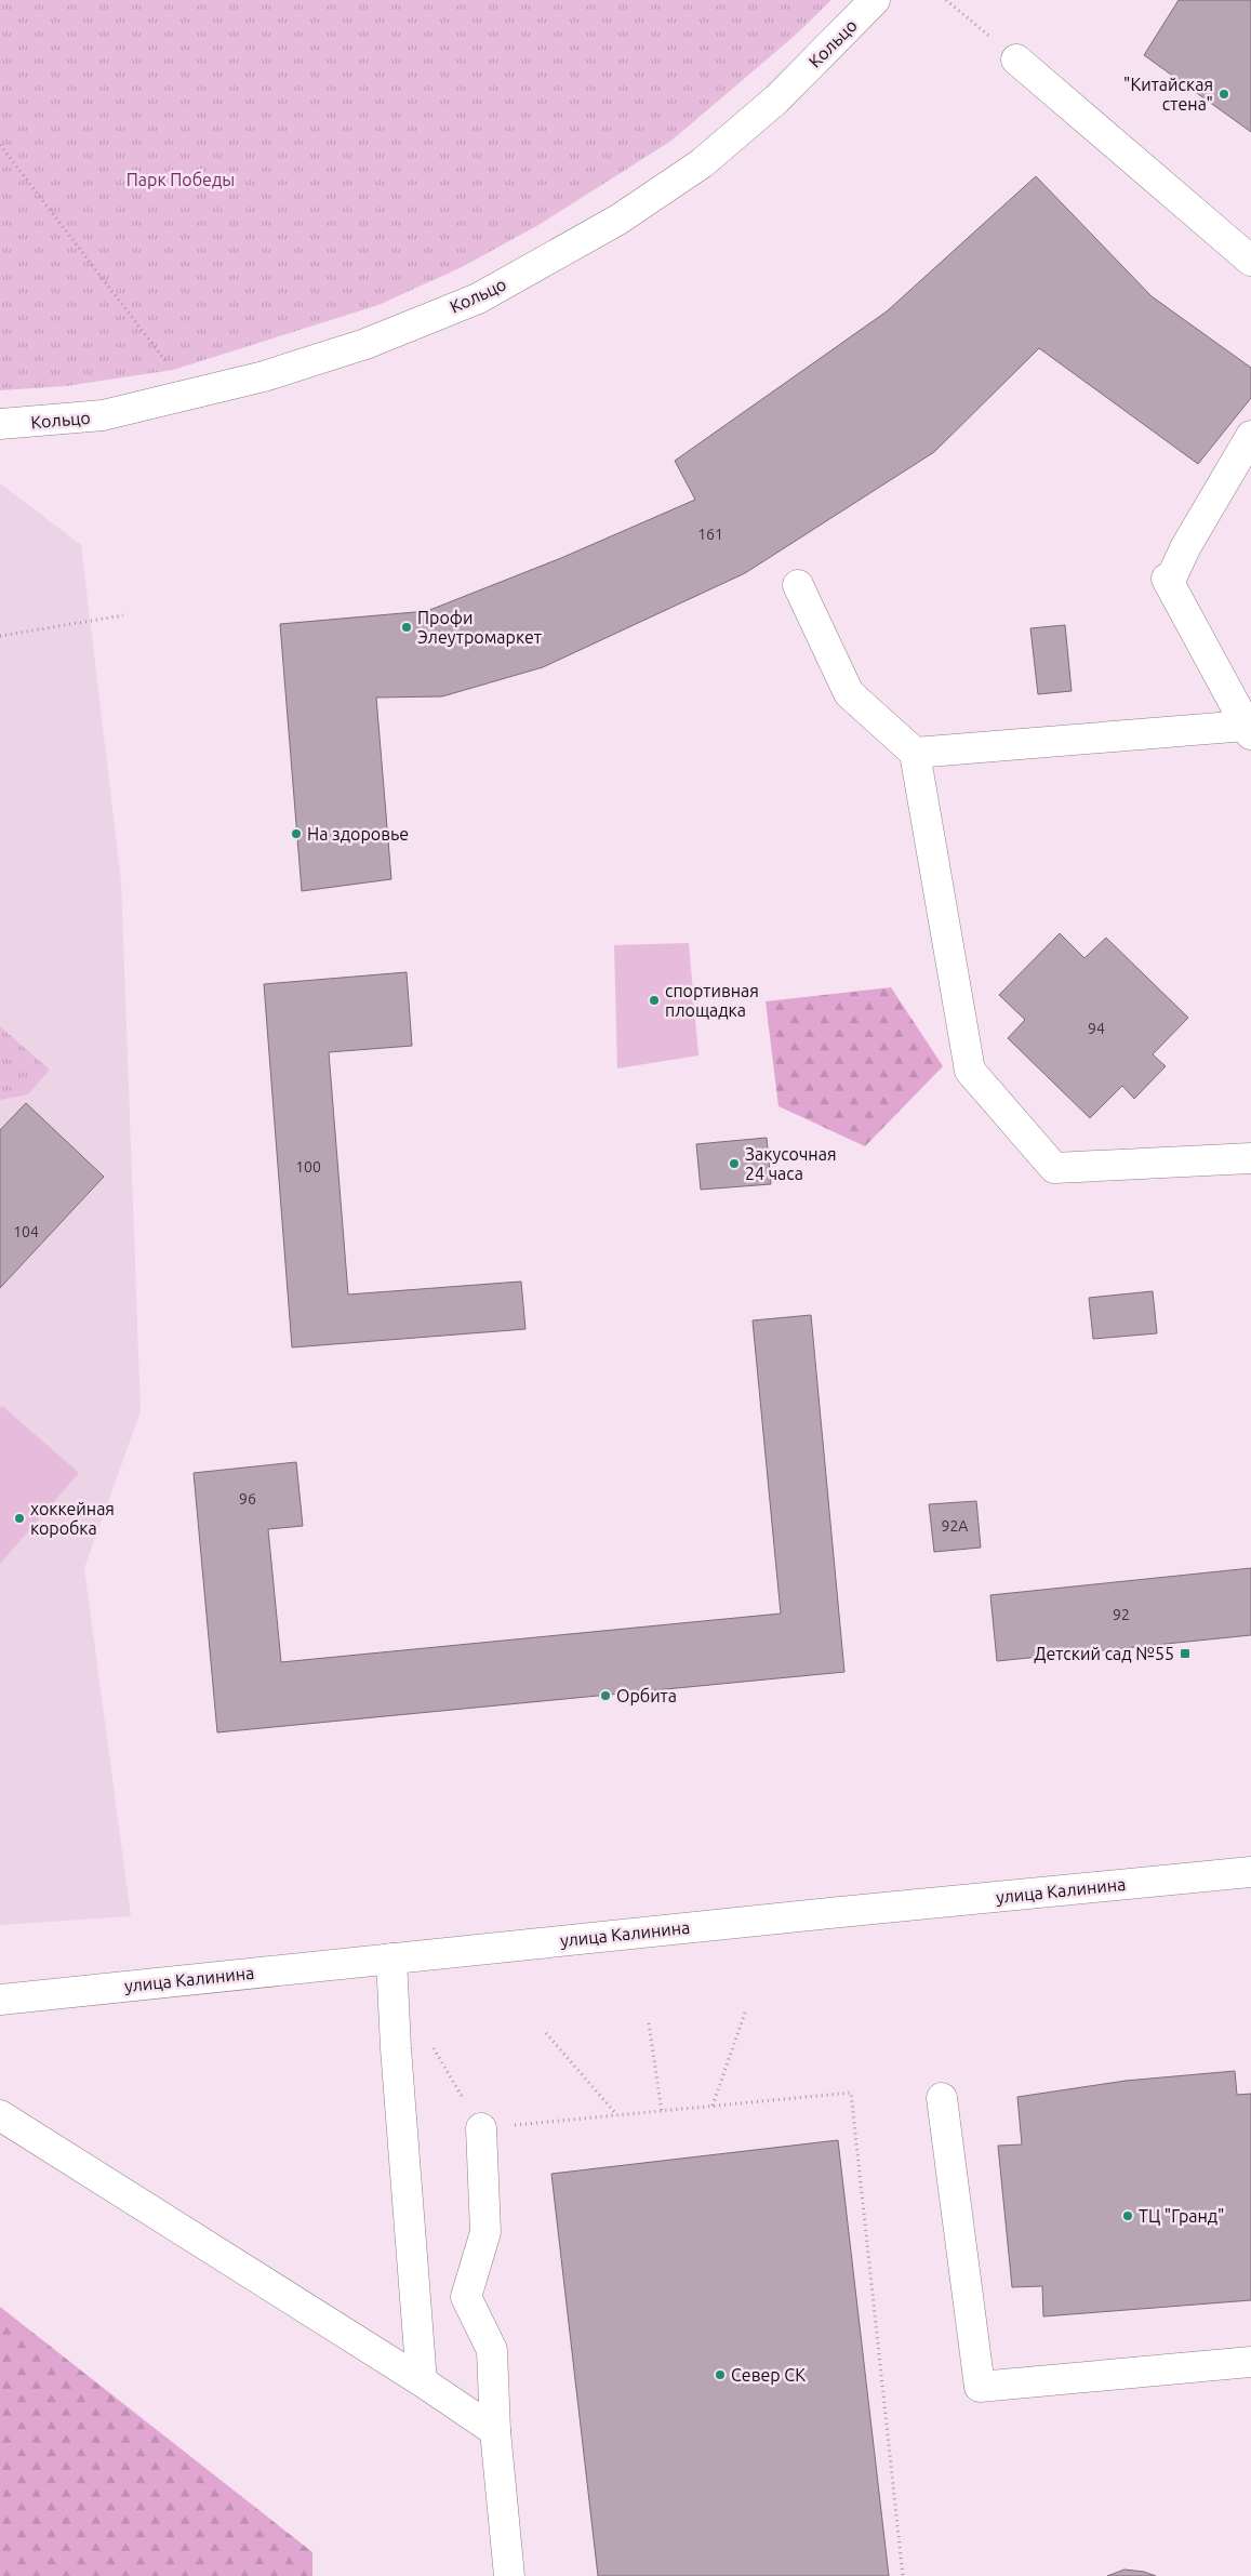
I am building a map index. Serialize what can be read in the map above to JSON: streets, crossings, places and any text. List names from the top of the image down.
{
  "streets": {
    "main road": ["Кольцо", "улица Калинина"]
  },
  "parks": ["Парк Победы"],
  "places": {
    "other": [
      "\"Китайская стена\"",
      "Профи Элеутромаркет",
      "На здоровье",
      "спортивная площадка",
      "Закусочная 24 часа",
      "хоккейная коробка",
      "Орбита",
      "ТЦ \"Гранд\"",
      "Север СК"
    ],
    "transit": ["Детский сад №55"]
  },
  "house_numbers": [
    "161",
    "94",
    "100",
    "104",
    "96",
    "92А",
    "92"
  ]
}
